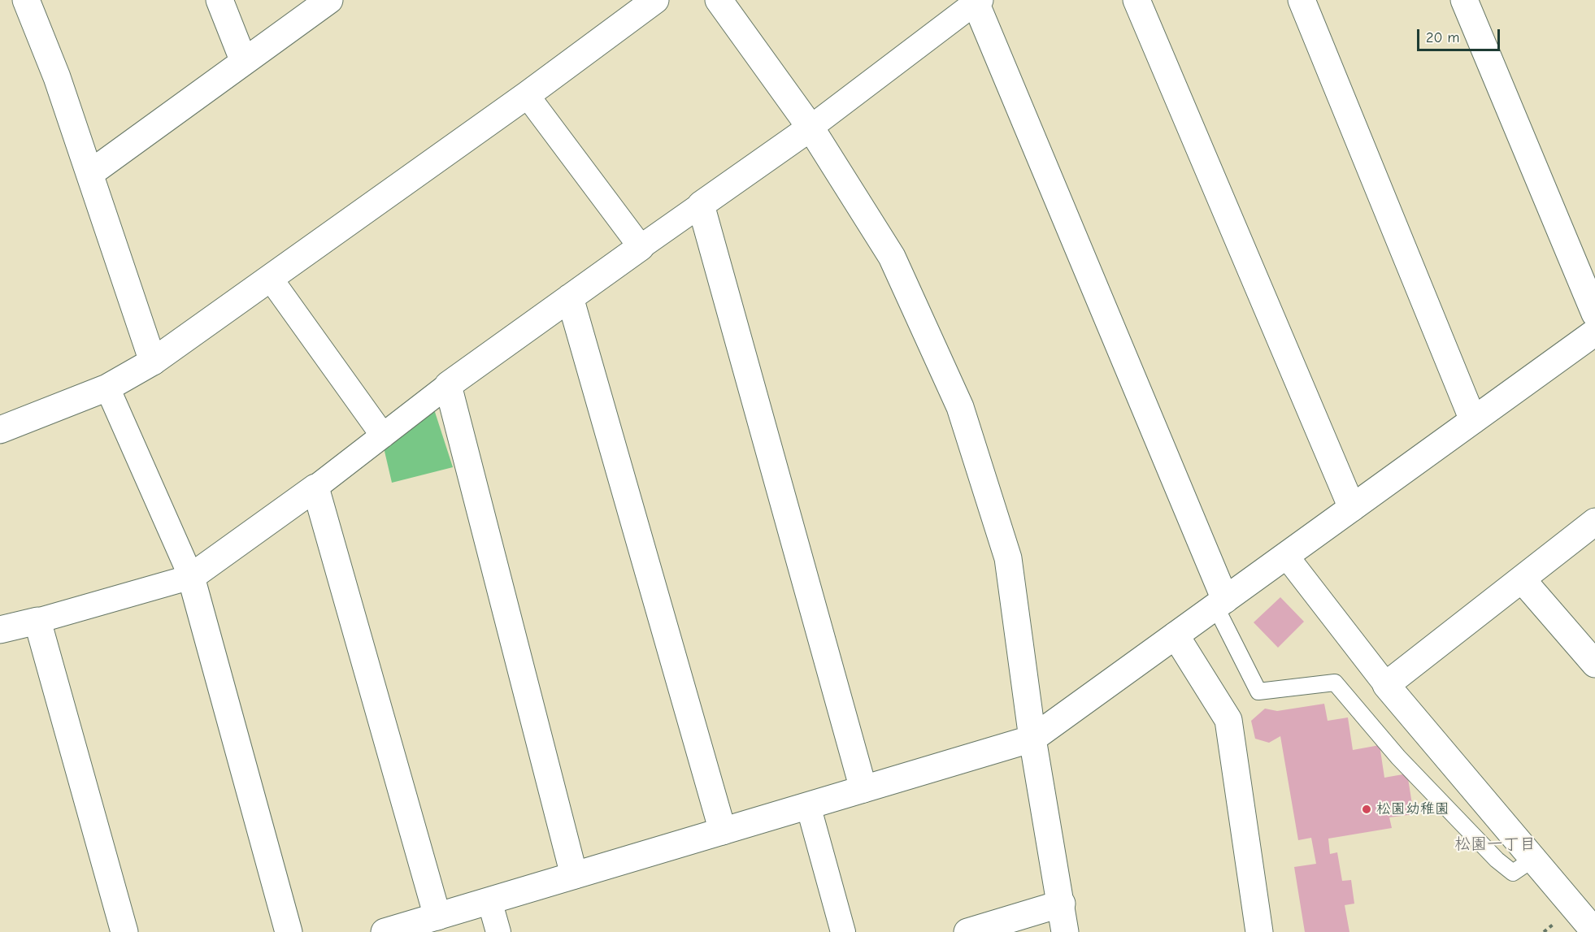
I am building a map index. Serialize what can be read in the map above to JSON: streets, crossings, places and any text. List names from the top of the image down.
{
  "districts": ["松園一丁目"],
  "places": ["松園幼稚園"],
  "scale_bar": "20 m"
}
